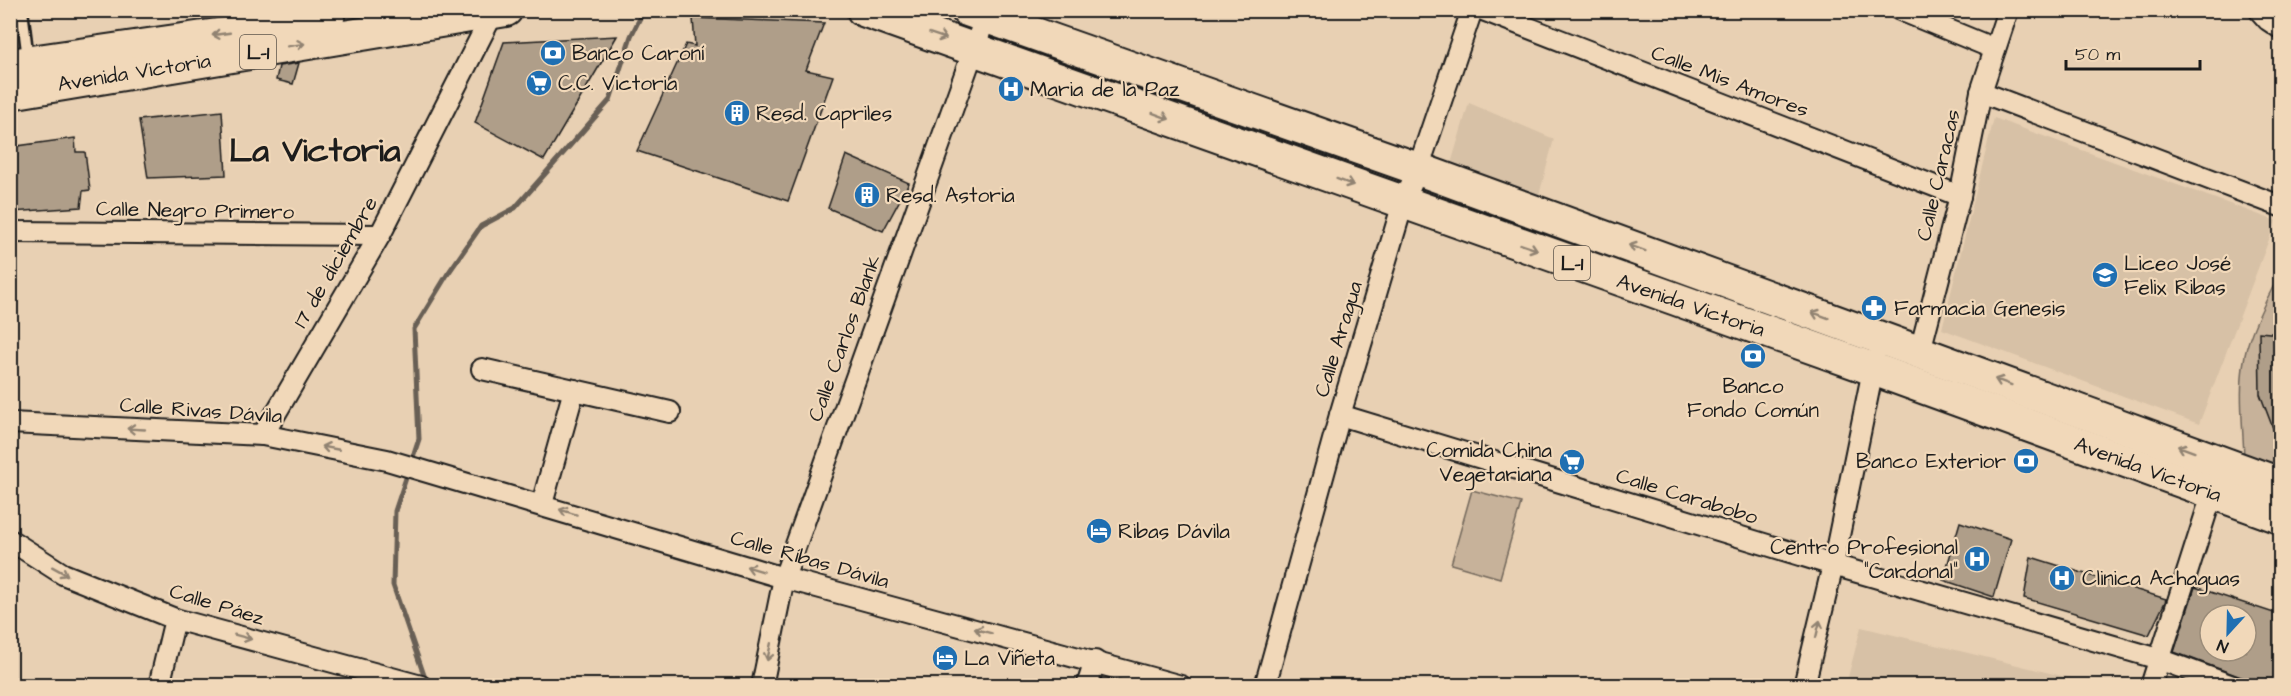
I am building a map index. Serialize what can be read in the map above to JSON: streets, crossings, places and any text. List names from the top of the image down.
{
  "streets": {
    "main road": ["L-1", "Avenida Victoria"],
    "street": [
      "Calle Mis Amores",
      "Calle Caracas",
      "Calle Negro Primero",
      "17 de diciembre",
      "Calle Carlos Blank",
      "Calle Aragua",
      "Calle Rivas Dávila",
      "Calle Carabobo",
      "Calle Ríbas Dávila",
      "Calle Páez"
    ]
  },
  "crossings": [
    ["Avenida Victoria", "Calle Caracas"],
    ["Avenida Victoria", "17 de diciembre"],
    ["Avenida Victoria", "Calle Carlos Blank"],
    ["Avenida Victoria", "Calle Aragua"],
    ["Calle Mis Amores", "Calle Caracas"],
    ["Calle Negro Primero", "17 de diciembre"],
    ["17 de diciembre", "Calle Rivas Dávila"],
    ["Calle Carlos Blank", "Calle Ríbas Dávila"],
    ["Calle Aragua", "Calle Carabobo"],
    ["Calle Rivas Dávila", "Calle Ríbas Dávila"]
  ],
  "one_way": ["Calle Rivas Dávila", "Calle Ríbas Dávila", "Calle Páez"],
  "districts": ["La Victoria"],
  "places": {
    "bank": ["Banco Caroní", "Banco Fondo Común", "Banco Exterior"],
    "supermarket": ["C.C. Victoria", "Comida China Vegetariana"],
    "hospital": ["Maria de la Paz", "Centro Profesional \"Cardonal\"", "Clinica Achaguas"],
    "building": ["Resd. Capriles", "Resd. Astoria"],
    "school or university": ["Liceo José Felix Ribas"],
    "pharmacy": ["Farmacia Genesis"],
    "hotel": ["Ribas Dávila", "La Viñeta"]
  },
  "scale_bar": "50 m",
  "north": "bottom"
}
